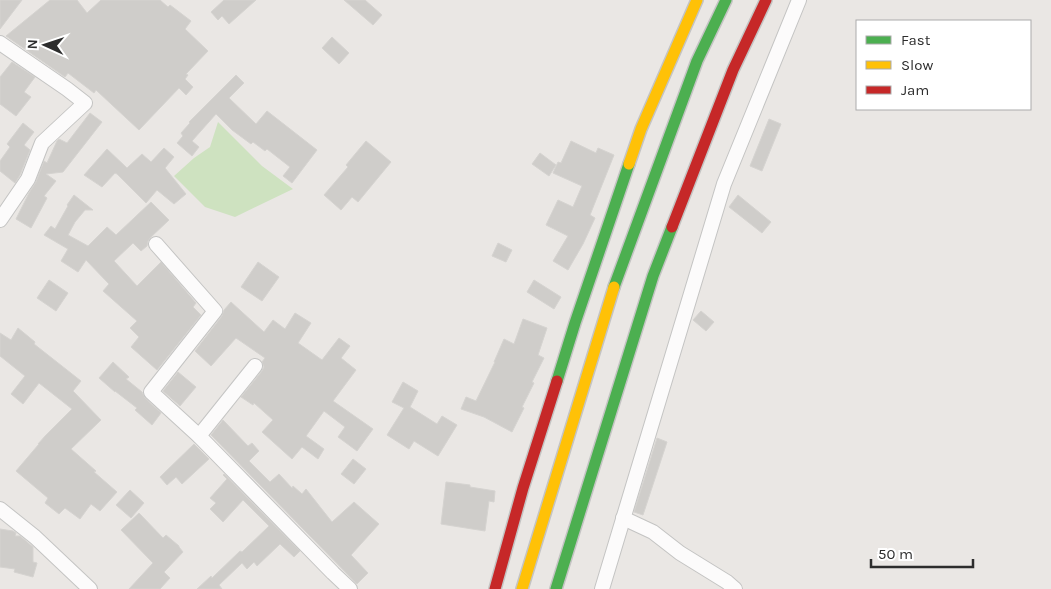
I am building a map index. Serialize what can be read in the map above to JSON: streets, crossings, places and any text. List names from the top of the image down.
{
  "legend": ["Fast", "Slow", "Jam"],
  "scale_bar": "50 m",
  "north": "left"
}
